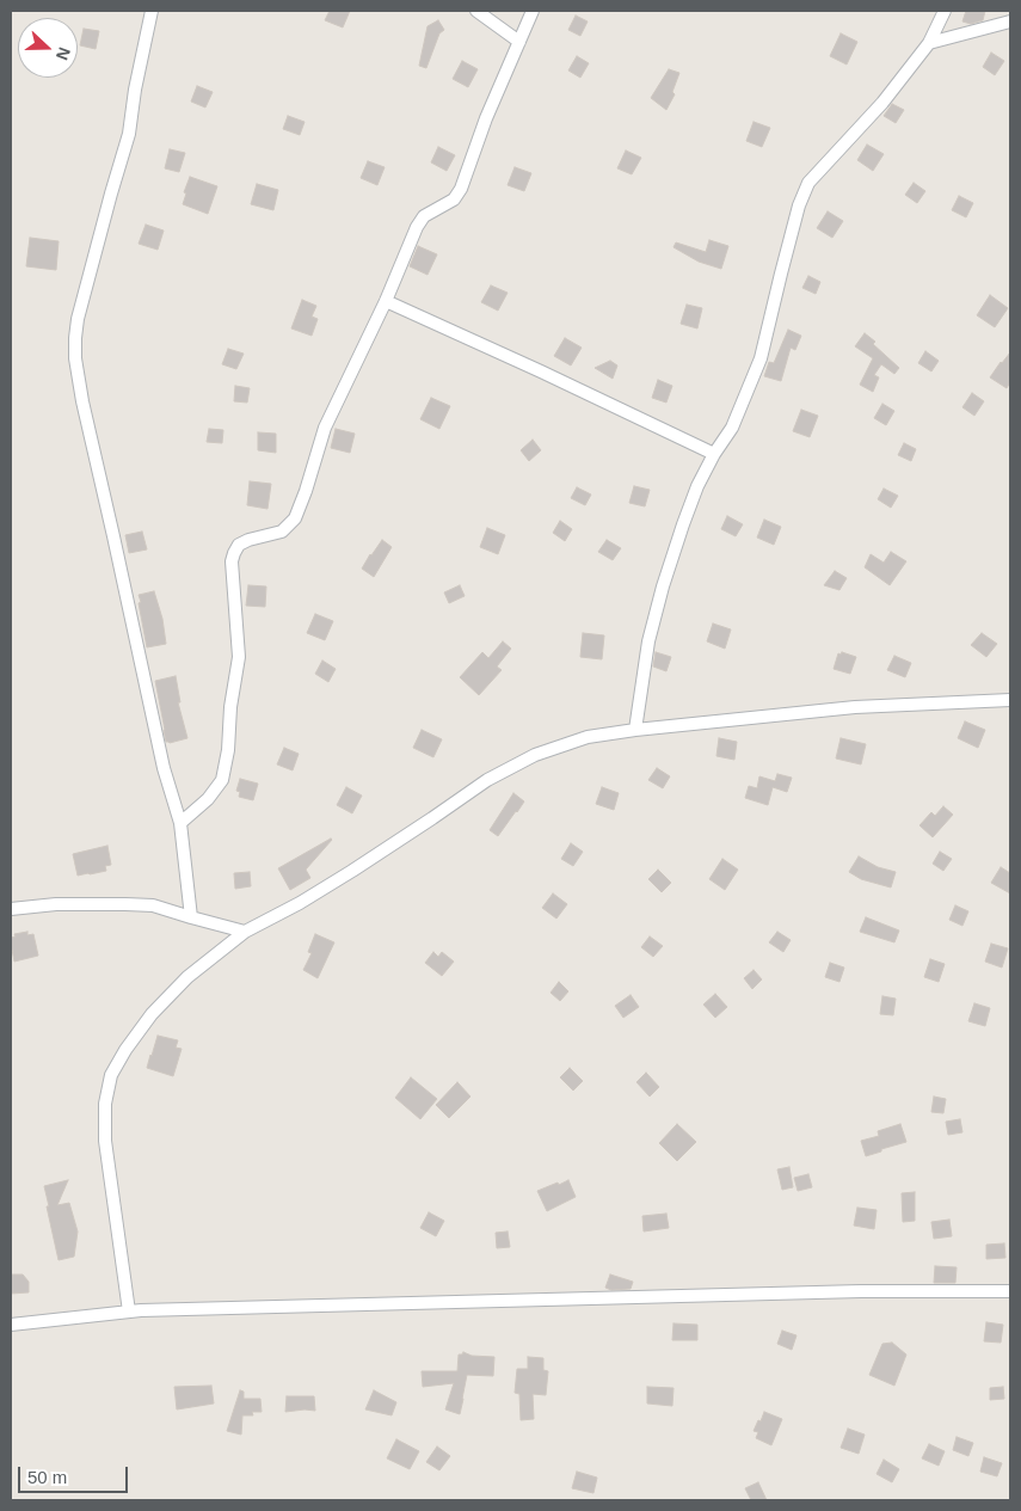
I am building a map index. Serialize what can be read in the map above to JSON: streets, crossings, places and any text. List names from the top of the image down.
{
  "scale_bar": "50 m",
  "north": "right"
}
